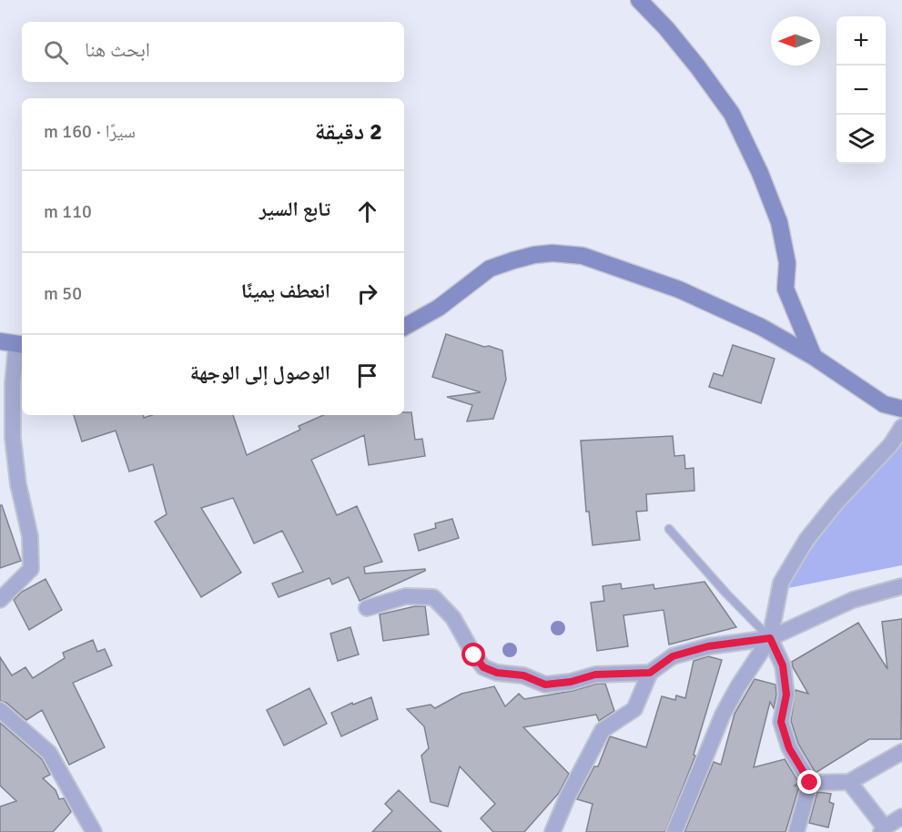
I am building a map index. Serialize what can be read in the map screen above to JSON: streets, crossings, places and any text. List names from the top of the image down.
{
  "north": "left",
  "page": {
    "map_buttons": ["+", "−"],
    "search": "ابحث هنا",
    "heading": ["2 دقيقة", "سيرًا · 160 m"],
    "list": [
      ["تابع السير", "110 m"],
      ["انعطف يمينًا", "50 m"],
      "الوصول إلى الوجهة"
    ]
  }
}
